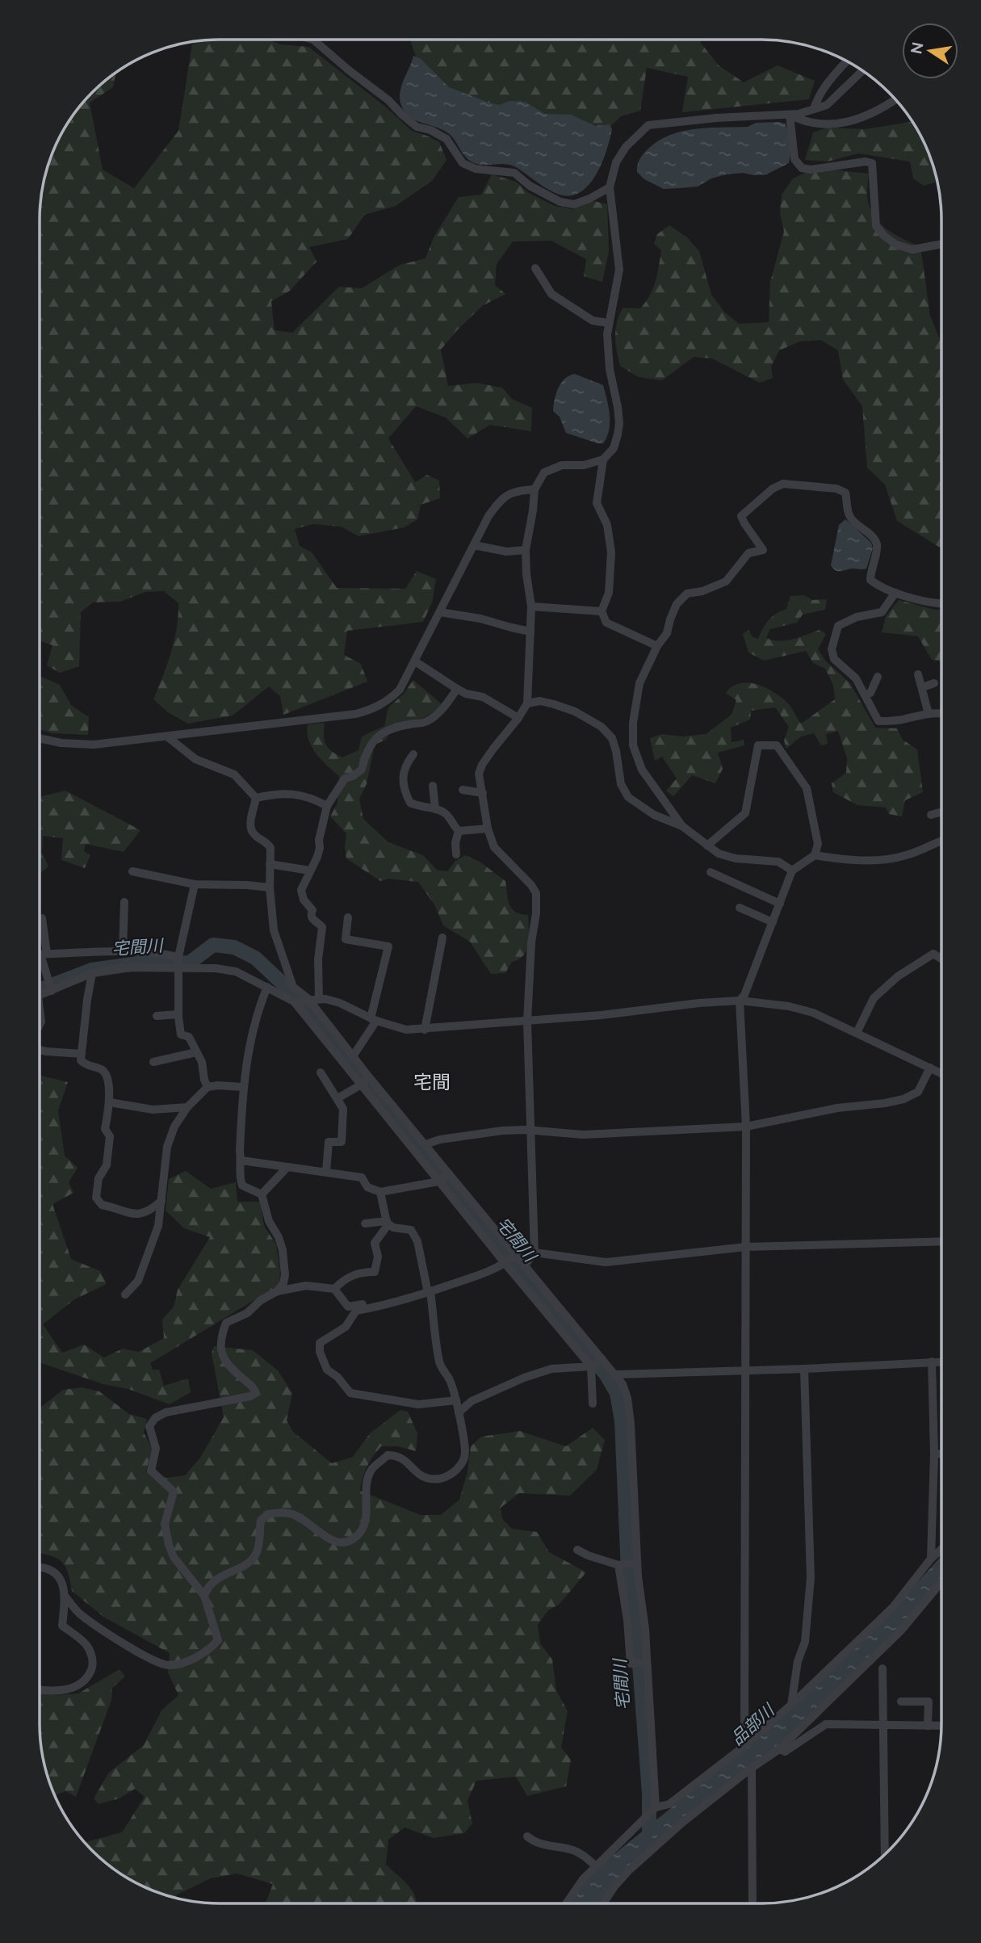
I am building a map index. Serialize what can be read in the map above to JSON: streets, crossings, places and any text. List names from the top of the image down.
{
  "districts": ["宅間"],
  "water": ["宅間川", "品部川"],
  "north": "left"
}
